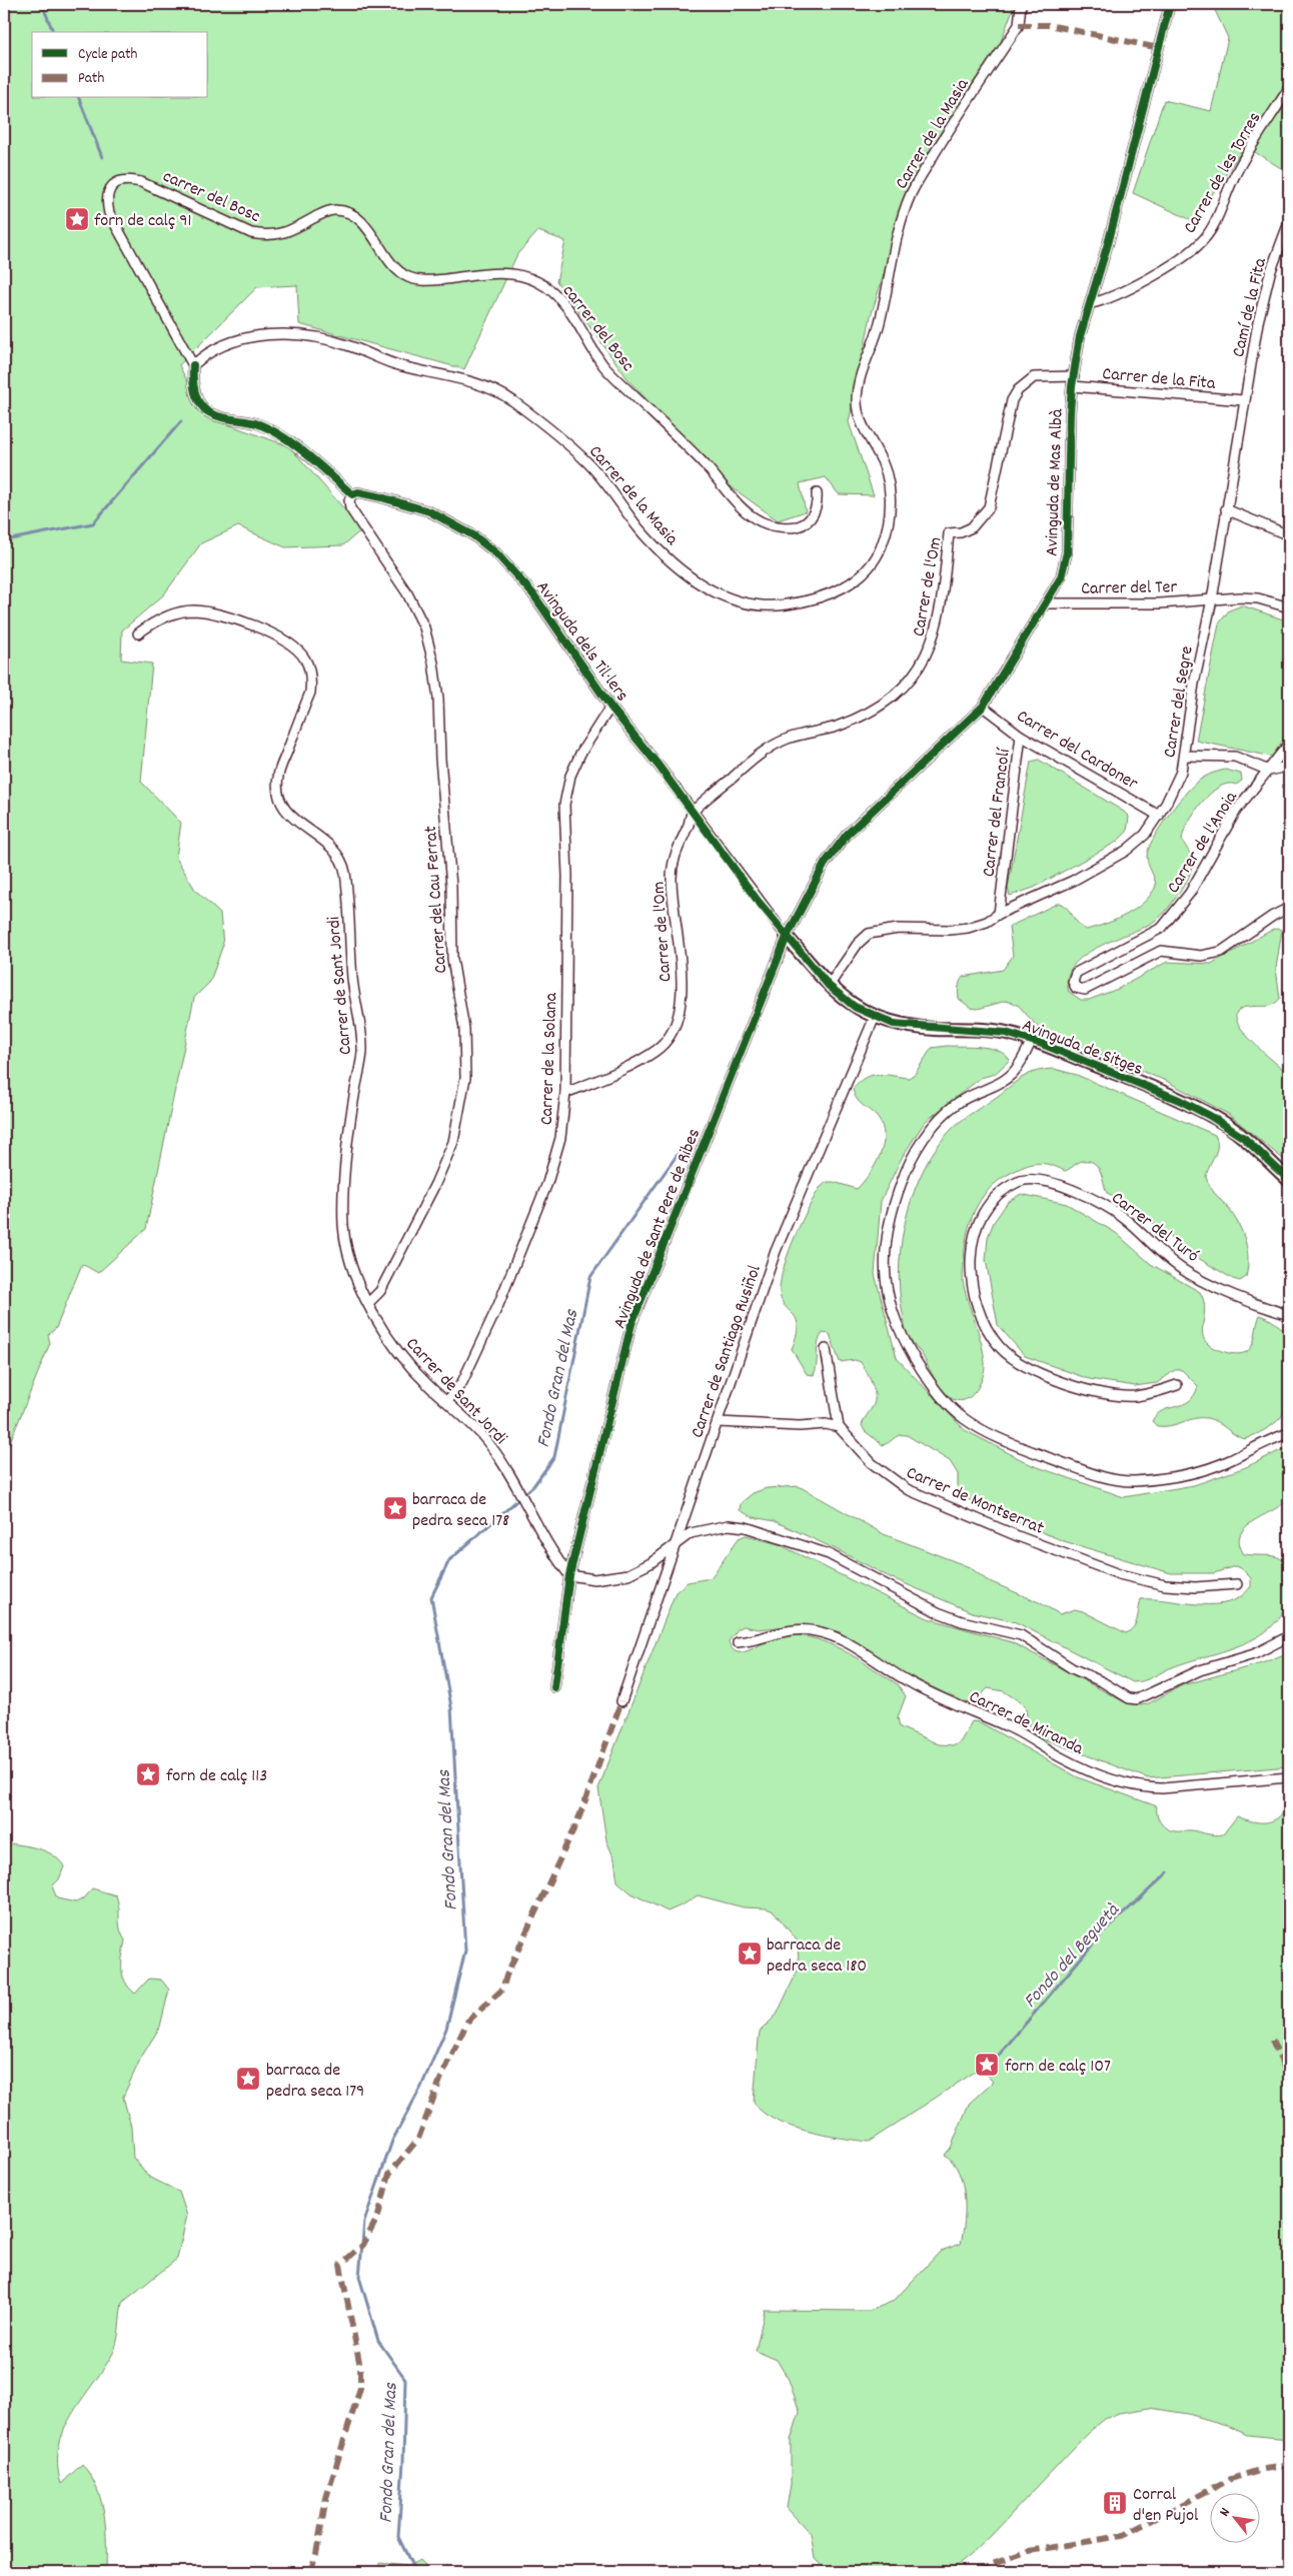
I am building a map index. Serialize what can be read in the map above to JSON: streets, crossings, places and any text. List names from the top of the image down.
{
  "streets": {
    "street": [
      "Carrer de la Masia",
      "Carrer de les Torres",
      "carrer del Bosc",
      "Camí de la Fita",
      "Carrer de la Fita",
      "Avinguda de Mas Albà",
      "Carrer de l'Om",
      "Carrer del Ter",
      "Avinguda dels Til·lers",
      "Carrer del Segre",
      "Carrer del Cardoner",
      "Carrer del Francolí",
      "Carrer de l'Anoia",
      "Carrer del Cau Ferrat",
      "Carrer de Sant Jordi",
      "Avinguda de Sitges",
      "Carrer de la Solana",
      "Carrer del Turó",
      "Avinguda de Sant Pere de Ribes",
      "Carrer de Santiago Rusiñol",
      "Carrer de Montserrat",
      "Carrer de Miranda"
    ]
  },
  "crossings": [
    ["Carrer de la Masia", "carrer del Bosc"],
    ["Carrer de les Torres", "Avinguda de Mas Albà"],
    ["Camí de la Fita", "Carrer de la Fita"],
    ["Camí de la Fita", "Carrer del Segre"],
    ["Carrer de la Fita", "Avinguda de Mas Albà"],
    ["Carrer de la Fita", "Carrer del Segre"],
    ["Avinguda de Mas Albà", "Carrer de l'Om"],
    ["Avinguda de Mas Albà", "Carrer del Ter"],
    ["Avinguda de Mas Albà", "Carrer del Cardoner"],
    ["Avinguda de Mas Albà", "Avinguda de Sitges"],
    ["Avinguda de Mas Albà", "Avinguda de Sant Pere de Ribes"],
    ["Carrer de l'Om", "Avinguda dels Til·lers"],
    ["Carrer de l'Om", "Avinguda de Sitges"],
    ["Carrer de l'Om", "Carrer de la Solana"],
    ["Carrer del Ter", "Carrer del Segre"],
    ["Avinguda dels Til·lers", "Carrer del Cau Ferrat"],
    ["Avinguda dels Til·lers", "Avinguda de Sitges"],
    ["Avinguda dels Til·lers", "Carrer de la Solana"],
    ["Carrer del Segre", "Carrer del Cardoner"],
    ["Carrer del Segre", "Carrer del Francolí"],
    ["Carrer del Segre", "Avinguda de Sitges"],
    ["Carrer del Cardoner", "Carrer del Francolí"],
    ["Carrer del Cau Ferrat", "Carrer de Sant Jordi"],
    ["Carrer de Sant Jordi", "Carrer de la Solana"],
    ["Carrer de Sant Jordi", "Avinguda de Sant Pere de Ribes"],
    ["Avinguda de Sitges", "Avinguda de Sant Pere de Ribes"],
    ["Avinguda de Sitges", "Carrer de Santiago Rusiñol"]
  ],
  "water": ["Fondo Gran del Mas", "Fondo del Beguetà"],
  "places": {
    "place": [
      "forn de calç 91",
      "barraca de pedra seca 178",
      "forn de calç 113",
      "barraca de pedra seca 180",
      "forn de calç 107",
      "barraca de pedra seca 179"
    ],
    "building": ["Corral d'en Pujol"]
  },
  "legend": ["Cycle path", "Path"],
  "north": "top left"
}
